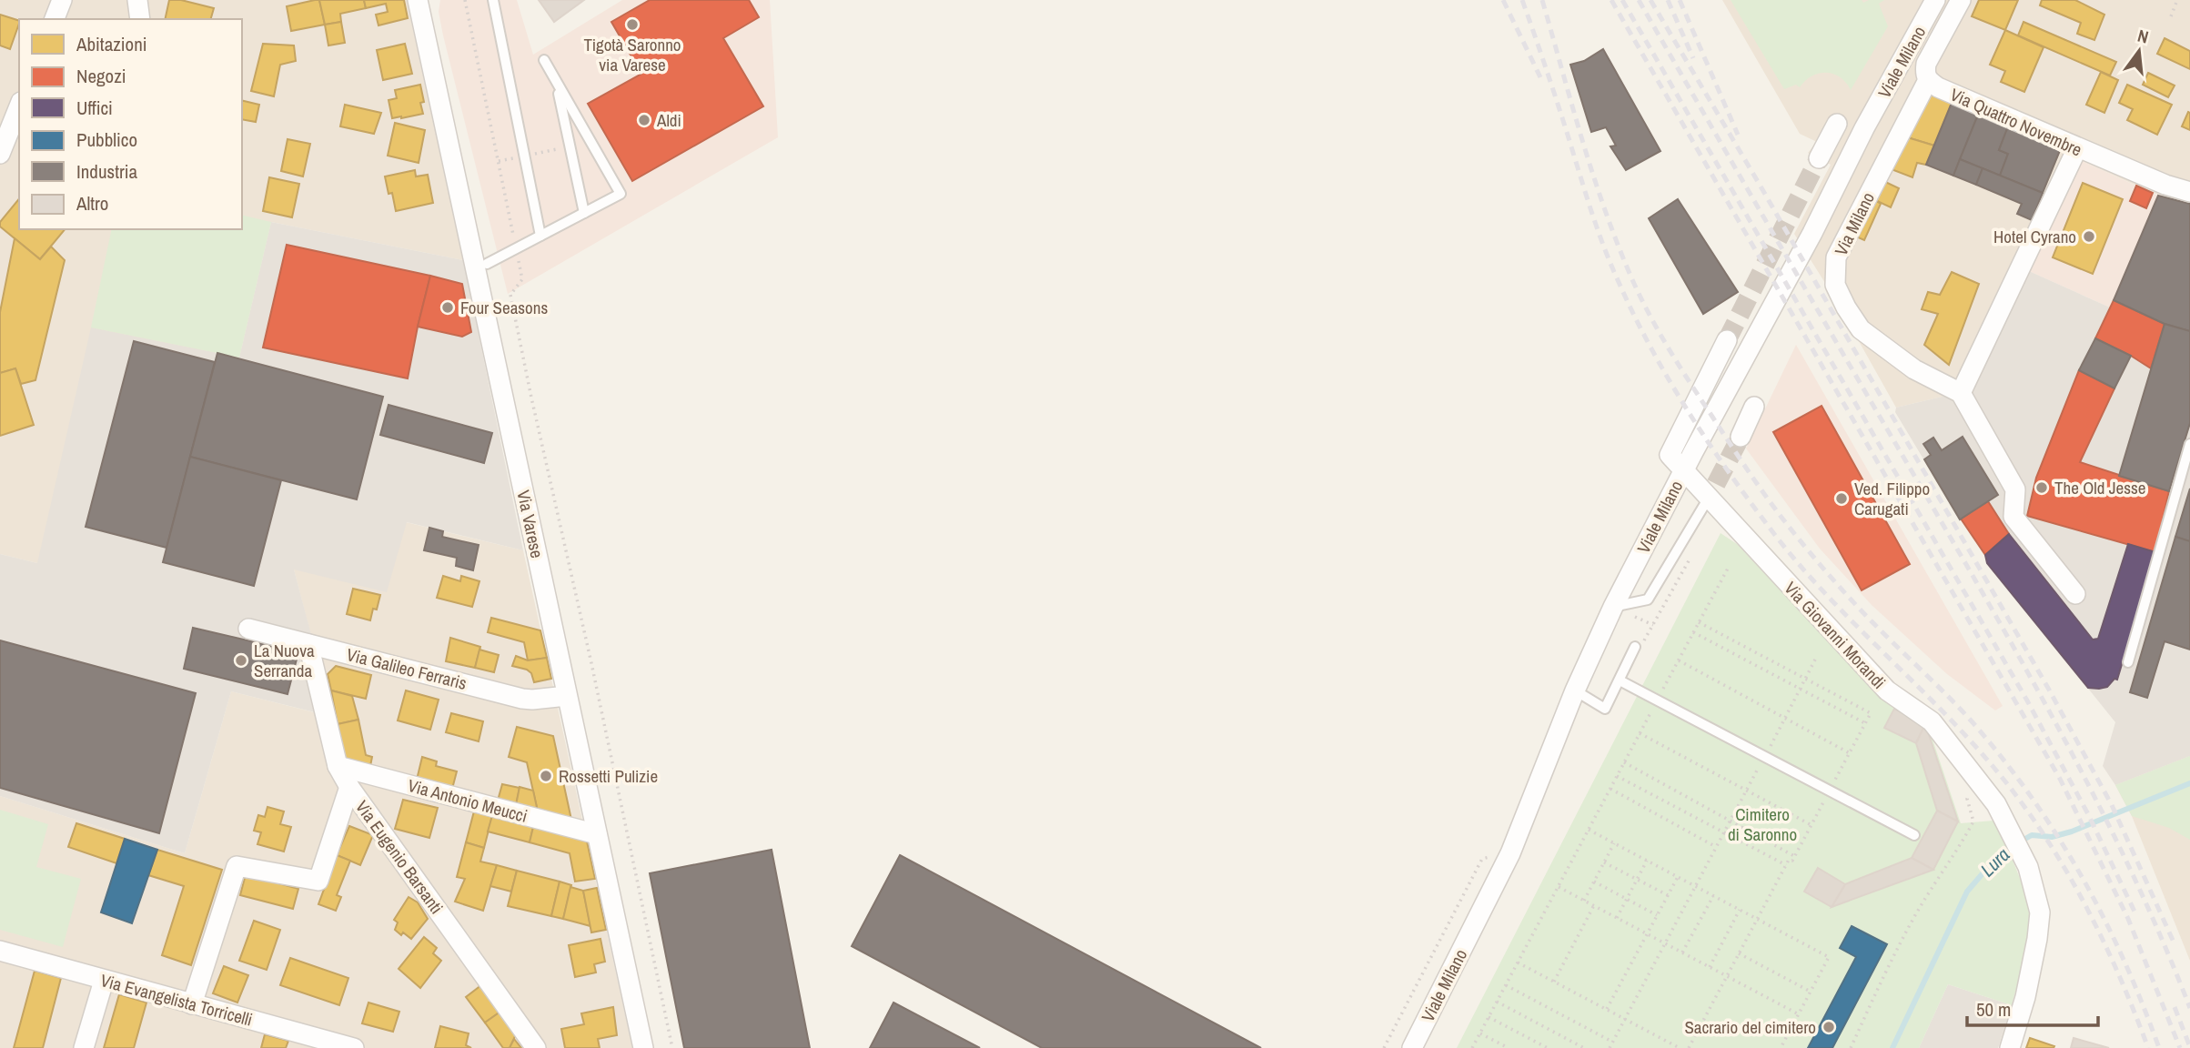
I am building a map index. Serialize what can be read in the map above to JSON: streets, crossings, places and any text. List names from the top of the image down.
{
  "streets": {
    "street": [
      "Viale Milano",
      "Via Quattro Novembre",
      "Via Milano",
      "Via Varese",
      "Via Giovanni Morandi",
      "Via Galileo Ferraris",
      "Via Antonio Meucci",
      "Via Eugenio Barsanti",
      "Via Evangelista Torricelli"
    ]
  },
  "crossings": [
    ["Viale Milano", "Via Giovanni Morandi"],
    ["Via Quattro Novembre", "Via Milano"],
    ["Via Varese", "Via Galileo Ferraris"],
    ["Via Varese", "Via Antonio Meucci"],
    ["Via Galileo Ferraris", "Via Eugenio Barsanti"],
    ["Via Antonio Meucci", "Via Eugenio Barsanti"]
  ],
  "water": ["Lura"],
  "parks": ["Cimitero di Saronno"],
  "places": [
    "Tigotà Saronno via Varese",
    "Aldi",
    "Hotel Cyrano",
    "Four Seasons",
    "The Old Jesse",
    "Ved. Filippo Carugati",
    "La Nuova Serranda",
    "Rossetti Pulizie",
    "Sacrario del cimitero"
  ],
  "legend": [
    "Abitazioni",
    "Negozi",
    "Uffici",
    "Pubblico",
    "Industria",
    "Altro"
  ],
  "scale_bar": "50 m",
  "north": "top"
}
